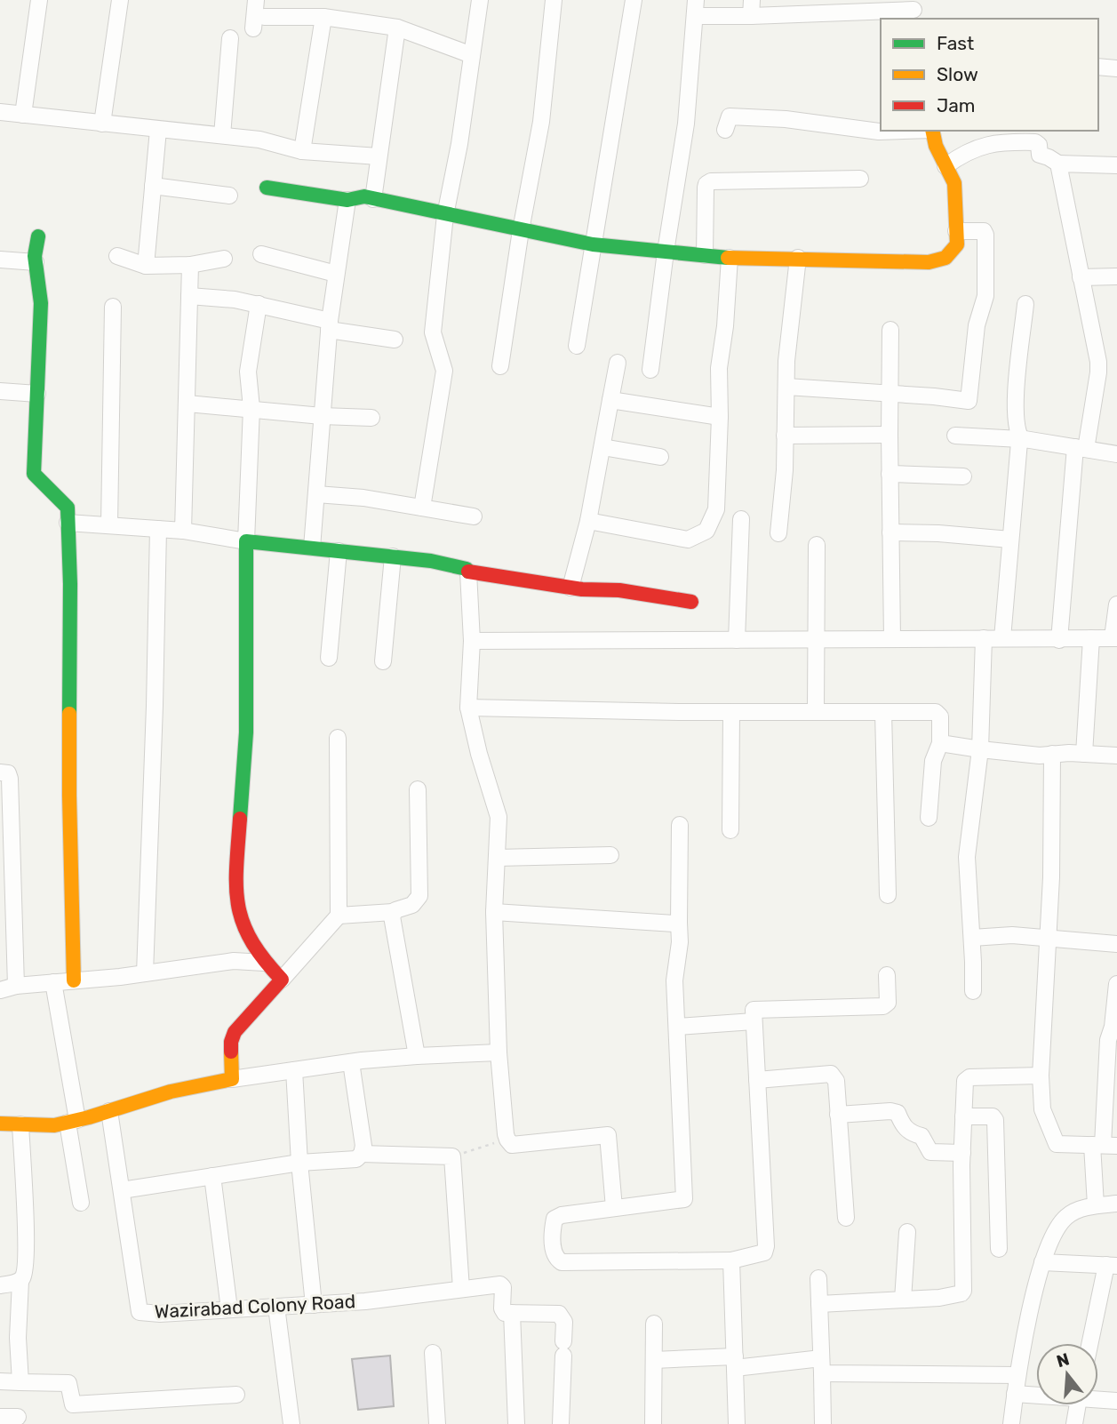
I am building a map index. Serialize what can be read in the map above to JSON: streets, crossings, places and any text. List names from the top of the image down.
{
  "streets": {
    "street": ["Wazirabad Colony Road"]
  },
  "legend": ["Fast", "Slow", "Jam"],
  "north": "top"
}
